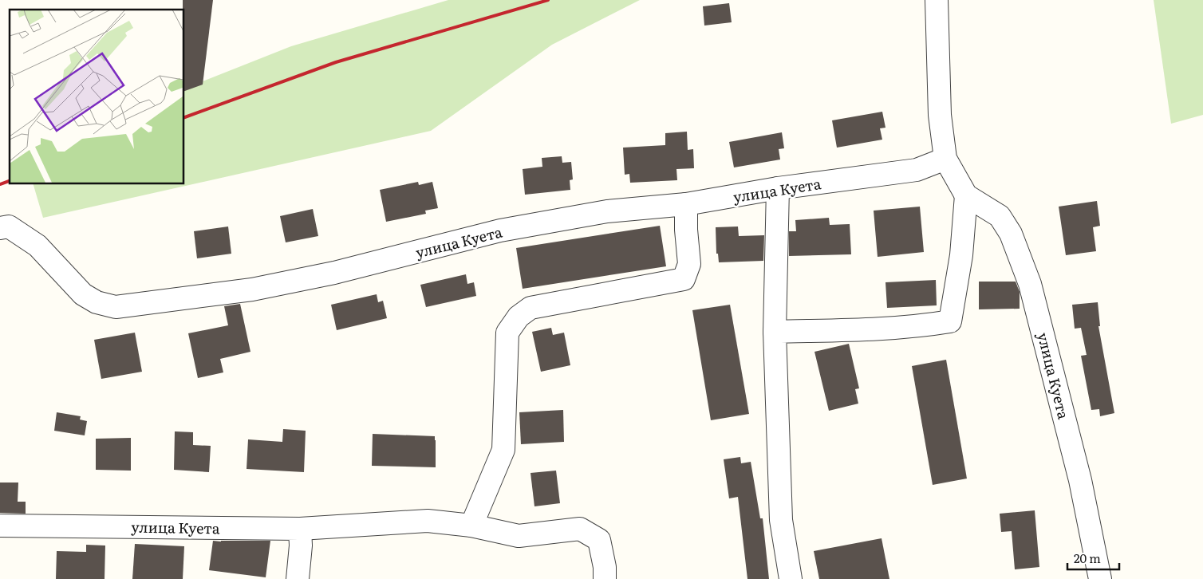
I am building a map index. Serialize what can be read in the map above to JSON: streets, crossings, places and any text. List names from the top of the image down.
{
  "streets": {
    "street": ["улица Куета"]
  },
  "scale_bar": "20 m"
}
